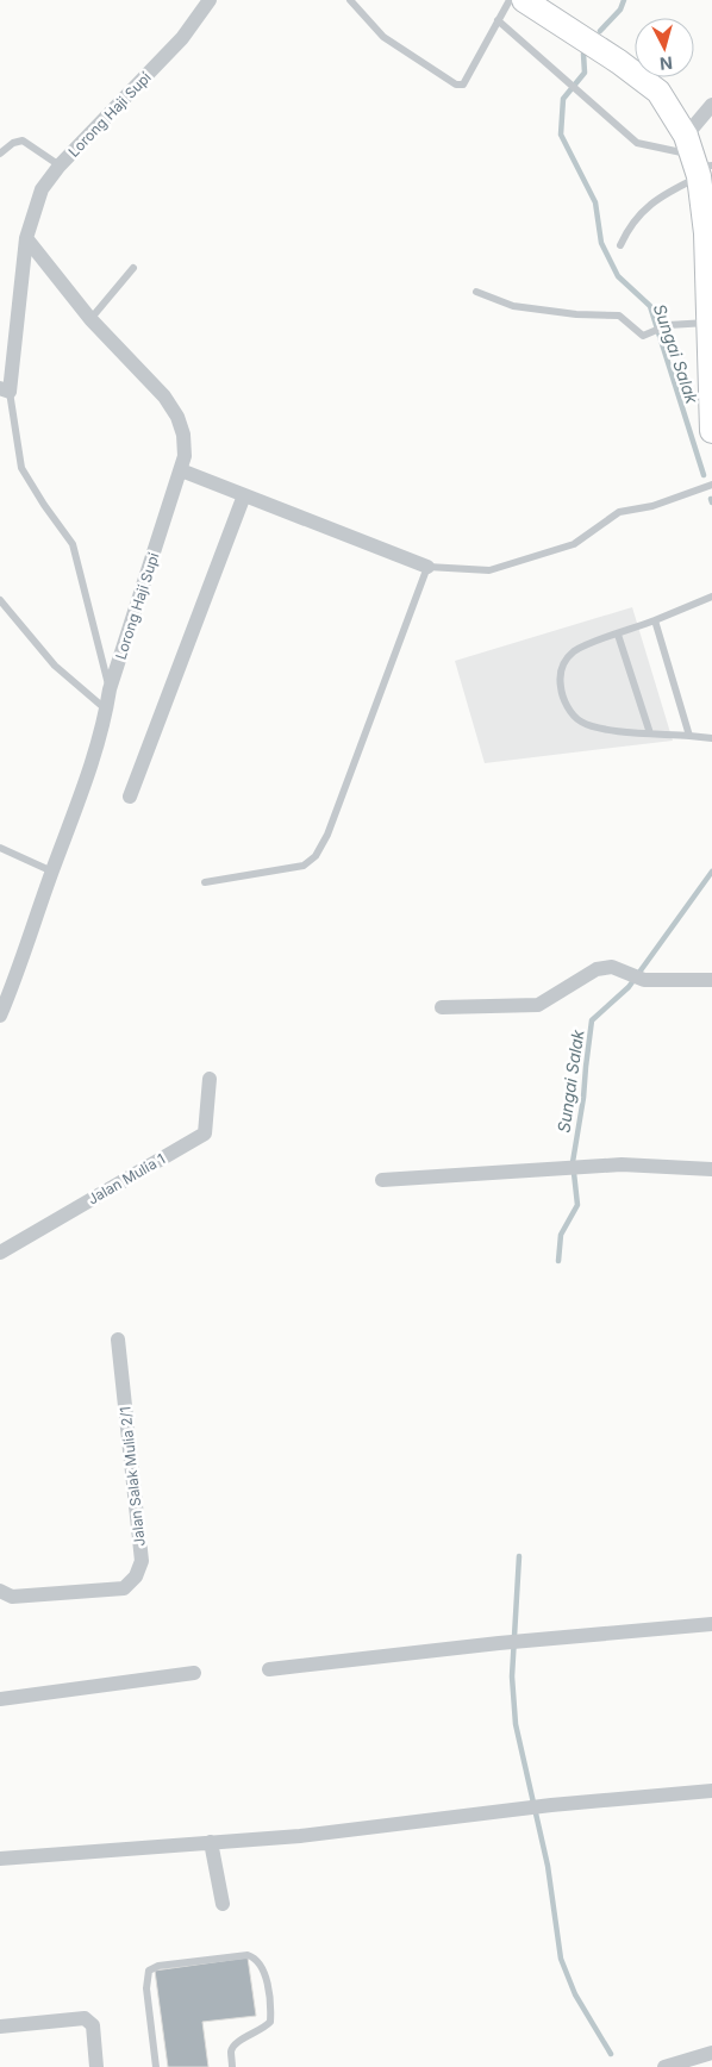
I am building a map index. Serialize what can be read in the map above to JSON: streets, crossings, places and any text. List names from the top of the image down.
{
  "streets": {
    "street": ["Lorong Haji Supi", "Jalan Mulia 1", "Jalan Salak Mulia 2/1"]
  },
  "water": ["Sungai Salak"],
  "north": "bottom"
}
